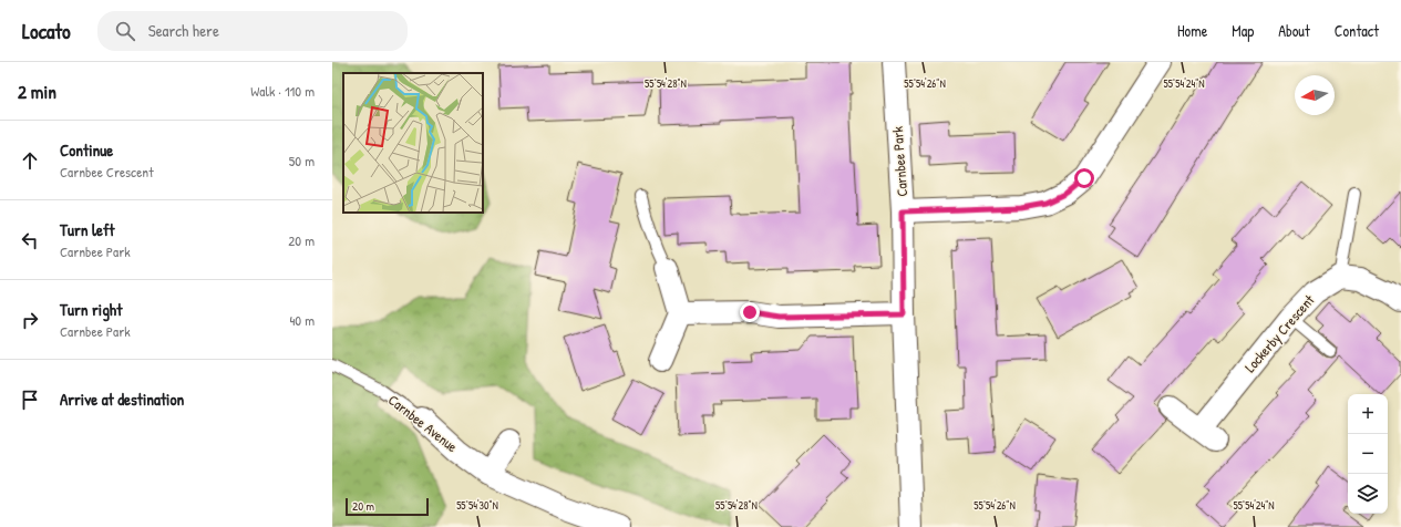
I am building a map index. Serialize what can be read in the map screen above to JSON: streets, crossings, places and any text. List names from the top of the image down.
{
  "streets": {
    "street": ["Carnbee Park", "Lockerby Crescent", "Carnbee Avenue"]
  },
  "scale_bar": "20 m",
  "north": "left",
  "page": {
    "header": "Locato",
    "search": "Search here",
    "nav": [
      "Home",
      "Map",
      "About",
      "Contact"
    ],
    "heading": ["2 min", "Walk · 110 m"],
    "list": [
      ["Continue", "Carnbee Crescent", "50 m"],
      ["Turn left", "Carnbee Park", "20 m"],
      ["Turn right", "Carnbee Park", "40 m"],
      "Arrive at destination"
    ],
    "map_buttons": ["+", "−"],
    "scale": "20 m"
  },
  "coordinates": [
    "55°54'28\"N",
    "55°54'26\"N",
    "55°54'24\"N",
    "55°54'30\"N"
  ]
}
